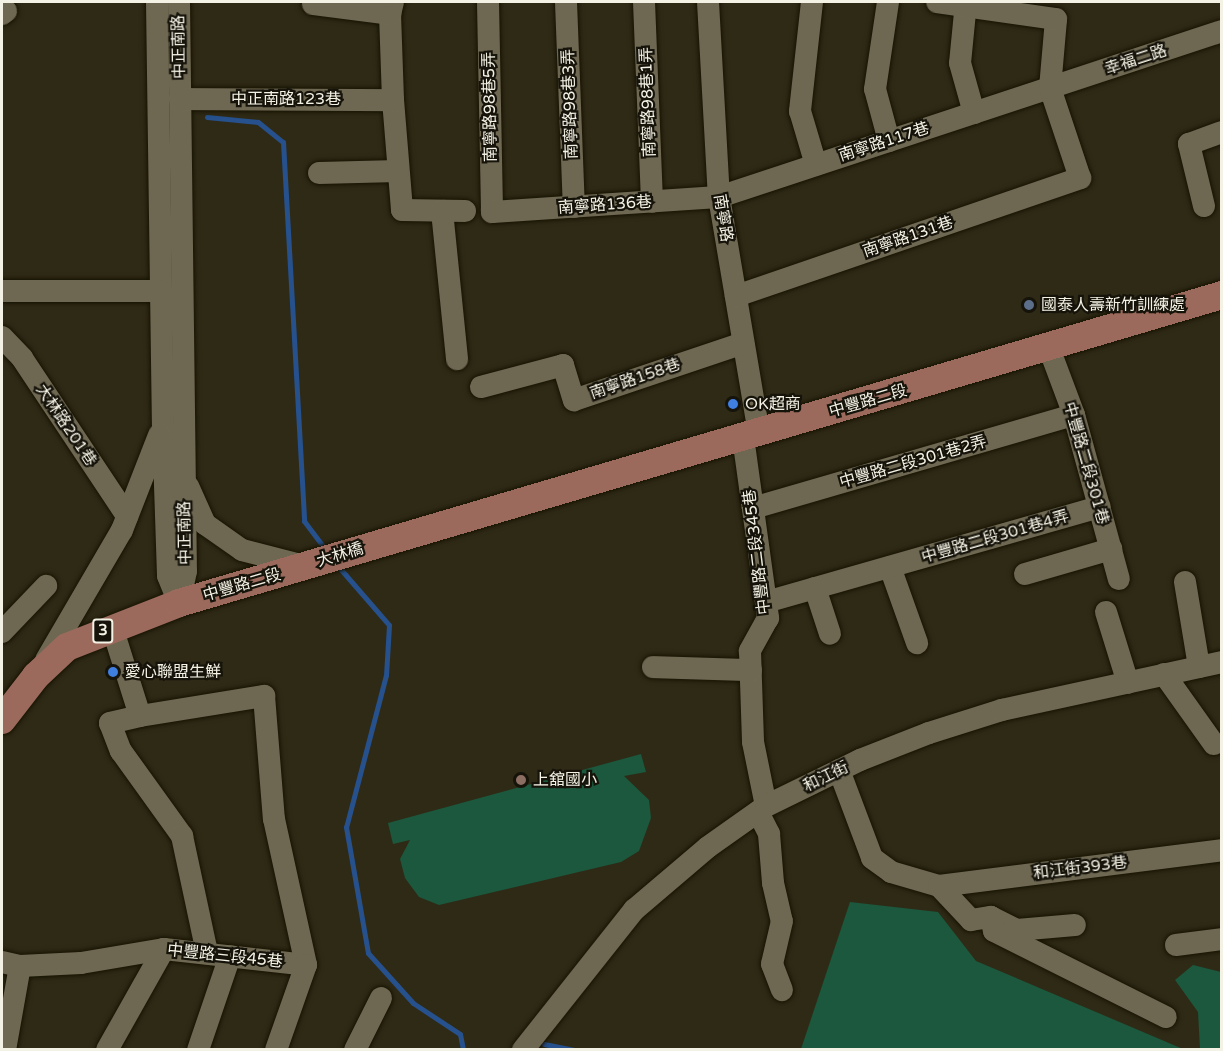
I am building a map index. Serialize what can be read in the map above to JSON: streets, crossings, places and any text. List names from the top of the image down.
{
  "streets": {
    "main road": ["中豐路二段", "大林橋", "3"],
    "street": [
      "中正南路",
      "幸福二路",
      "中正南路123巷",
      "南寧路98巷1弄",
      "南寧路98巷3弄",
      "南寧路98巷5弄",
      "南寧路117巷",
      "南寧路136巷",
      "南寧路",
      "南寧路131巷",
      "南寧路158巷",
      "大林路201巷",
      "中豐路二段301巷2弄",
      "中豐路二段301巷",
      "中豐路二段301巷4弄",
      "中豐路二段345巷",
      "和江街",
      "和江街393巷",
      "中豐路三段45巷"
    ]
  },
  "crossings": [
    ["中正南路", "中正南路123巷"],
    ["中正南路", "中豐路二段"],
    ["中正南路", "3"],
    ["幸福二路", "南寧路117巷"],
    ["幸福二路", "南寧路131巷"],
    ["南寧路98巷1弄", "南寧路136巷"],
    ["南寧路98巷3弄", "南寧路136巷"],
    ["南寧路98巷5弄", "南寧路136巷"],
    ["南寧路117巷", "南寧路136巷"],
    ["南寧路117巷", "南寧路"],
    ["南寧路117巷", "南寧路131巷"],
    ["南寧路136巷", "南寧路"],
    ["南寧路", "南寧路131巷"],
    ["南寧路", "南寧路158巷"],
    ["南寧路", "中豐路二段"],
    ["南寧路", "中豐路二段345巷"],
    ["中豐路二段", "中豐路二段301巷"],
    ["中豐路二段", "中豐路二段345巷"],
    ["中豐路二段", "大林橋"],
    ["中豐路二段", "3"],
    ["中豐路二段301巷2弄", "中豐路二段301巷"],
    ["中豐路二段301巷2弄", "中豐路二段345巷"],
    ["中豐路二段301巷", "中豐路二段301巷4弄"],
    ["中豐路二段301巷4弄", "中豐路二段345巷"],
    ["中豐路二段345巷", "和江街"],
    ["和江街", "和江街393巷"]
  ],
  "places": [
    "國泰人壽新竹訓練處",
    "OK超商",
    "愛心聯盟生鮮",
    "上舘國小"
  ]
}
